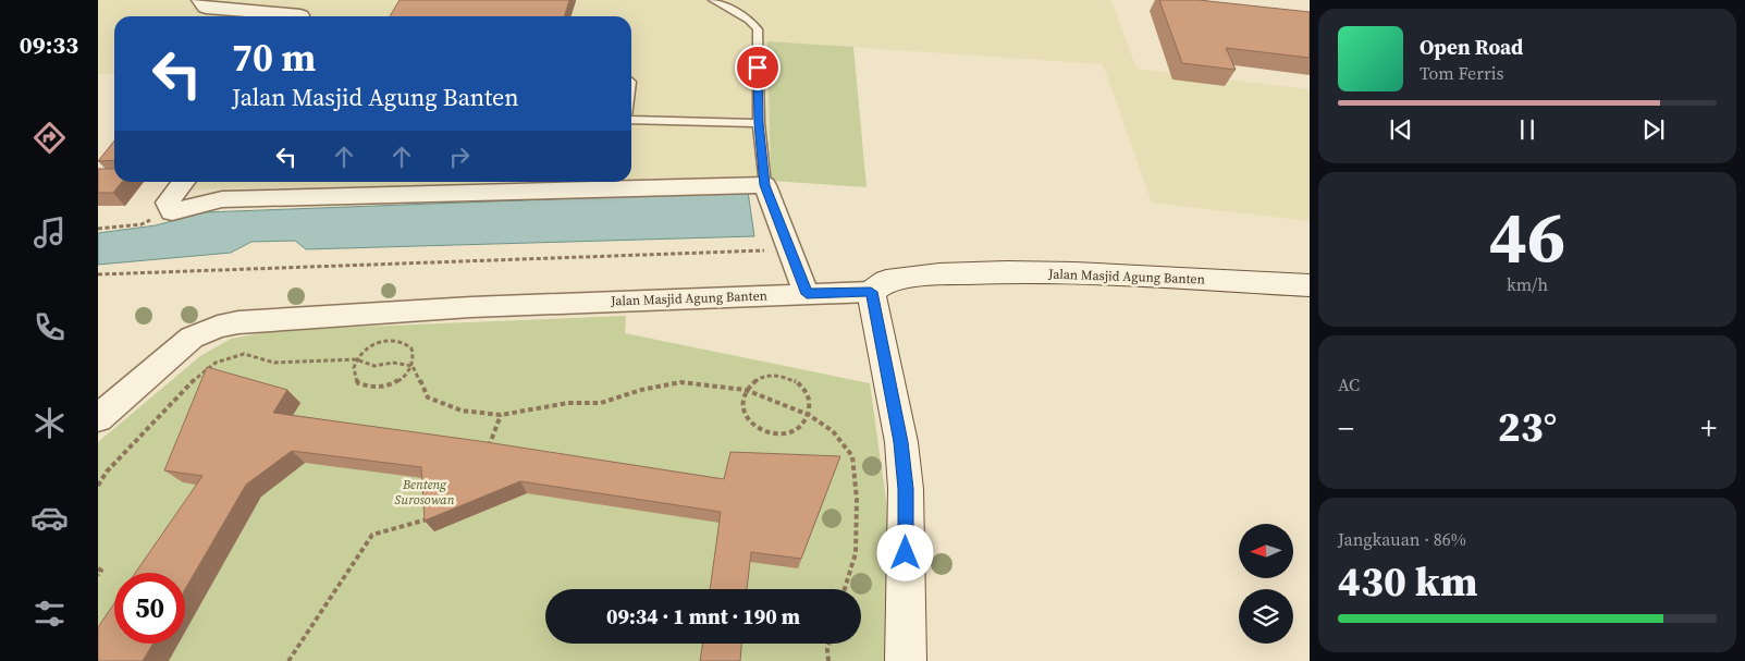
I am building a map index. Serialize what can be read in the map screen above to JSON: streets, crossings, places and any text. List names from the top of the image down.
{
  "streets": {
    "main road": ["Jalan Masjid Agung Banten"]
  },
  "parks": ["Benteng Surosowan"],
  "north": "left",
  "page": {
    "tabs": "09:33",
    "turn": ["70 m", "Jalan Masjid Agung Banten"],
    "song": ["Open Road", "Tom Ferris"],
    "tile": [
      ["46", "km/h"],
      "AC",
      ["Jangkauan · 86%", "430 km"]
    ],
    "heat": ["−", "23°", "+"],
    "limit": "50",
    "trip": "09:34 · 1 mnt · 190 m"
  }
}
